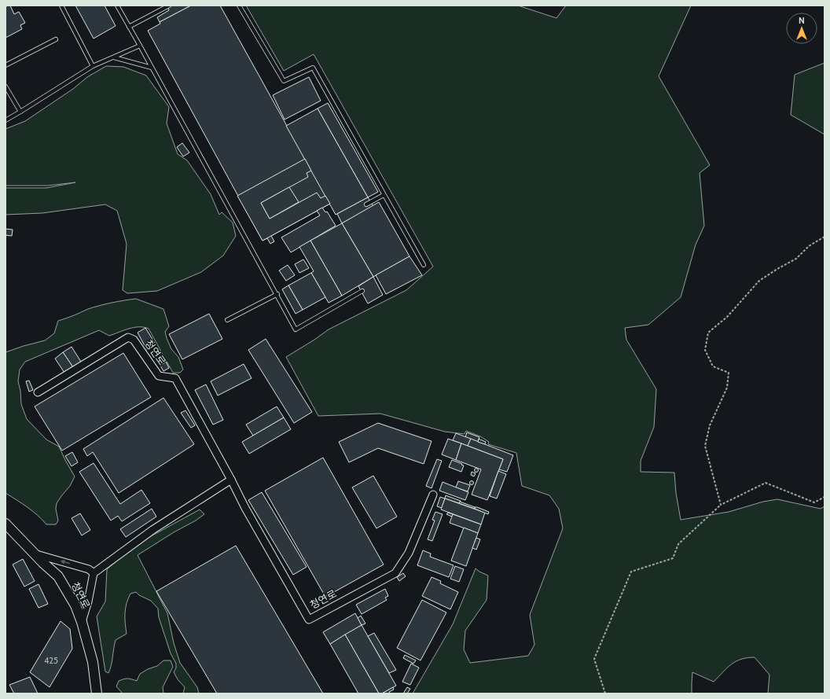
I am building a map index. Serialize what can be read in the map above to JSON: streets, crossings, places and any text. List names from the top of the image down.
{
  "streets": {
    "main road": ["청연로"]
  },
  "house_numbers": ["425"],
  "north": "top"
}
